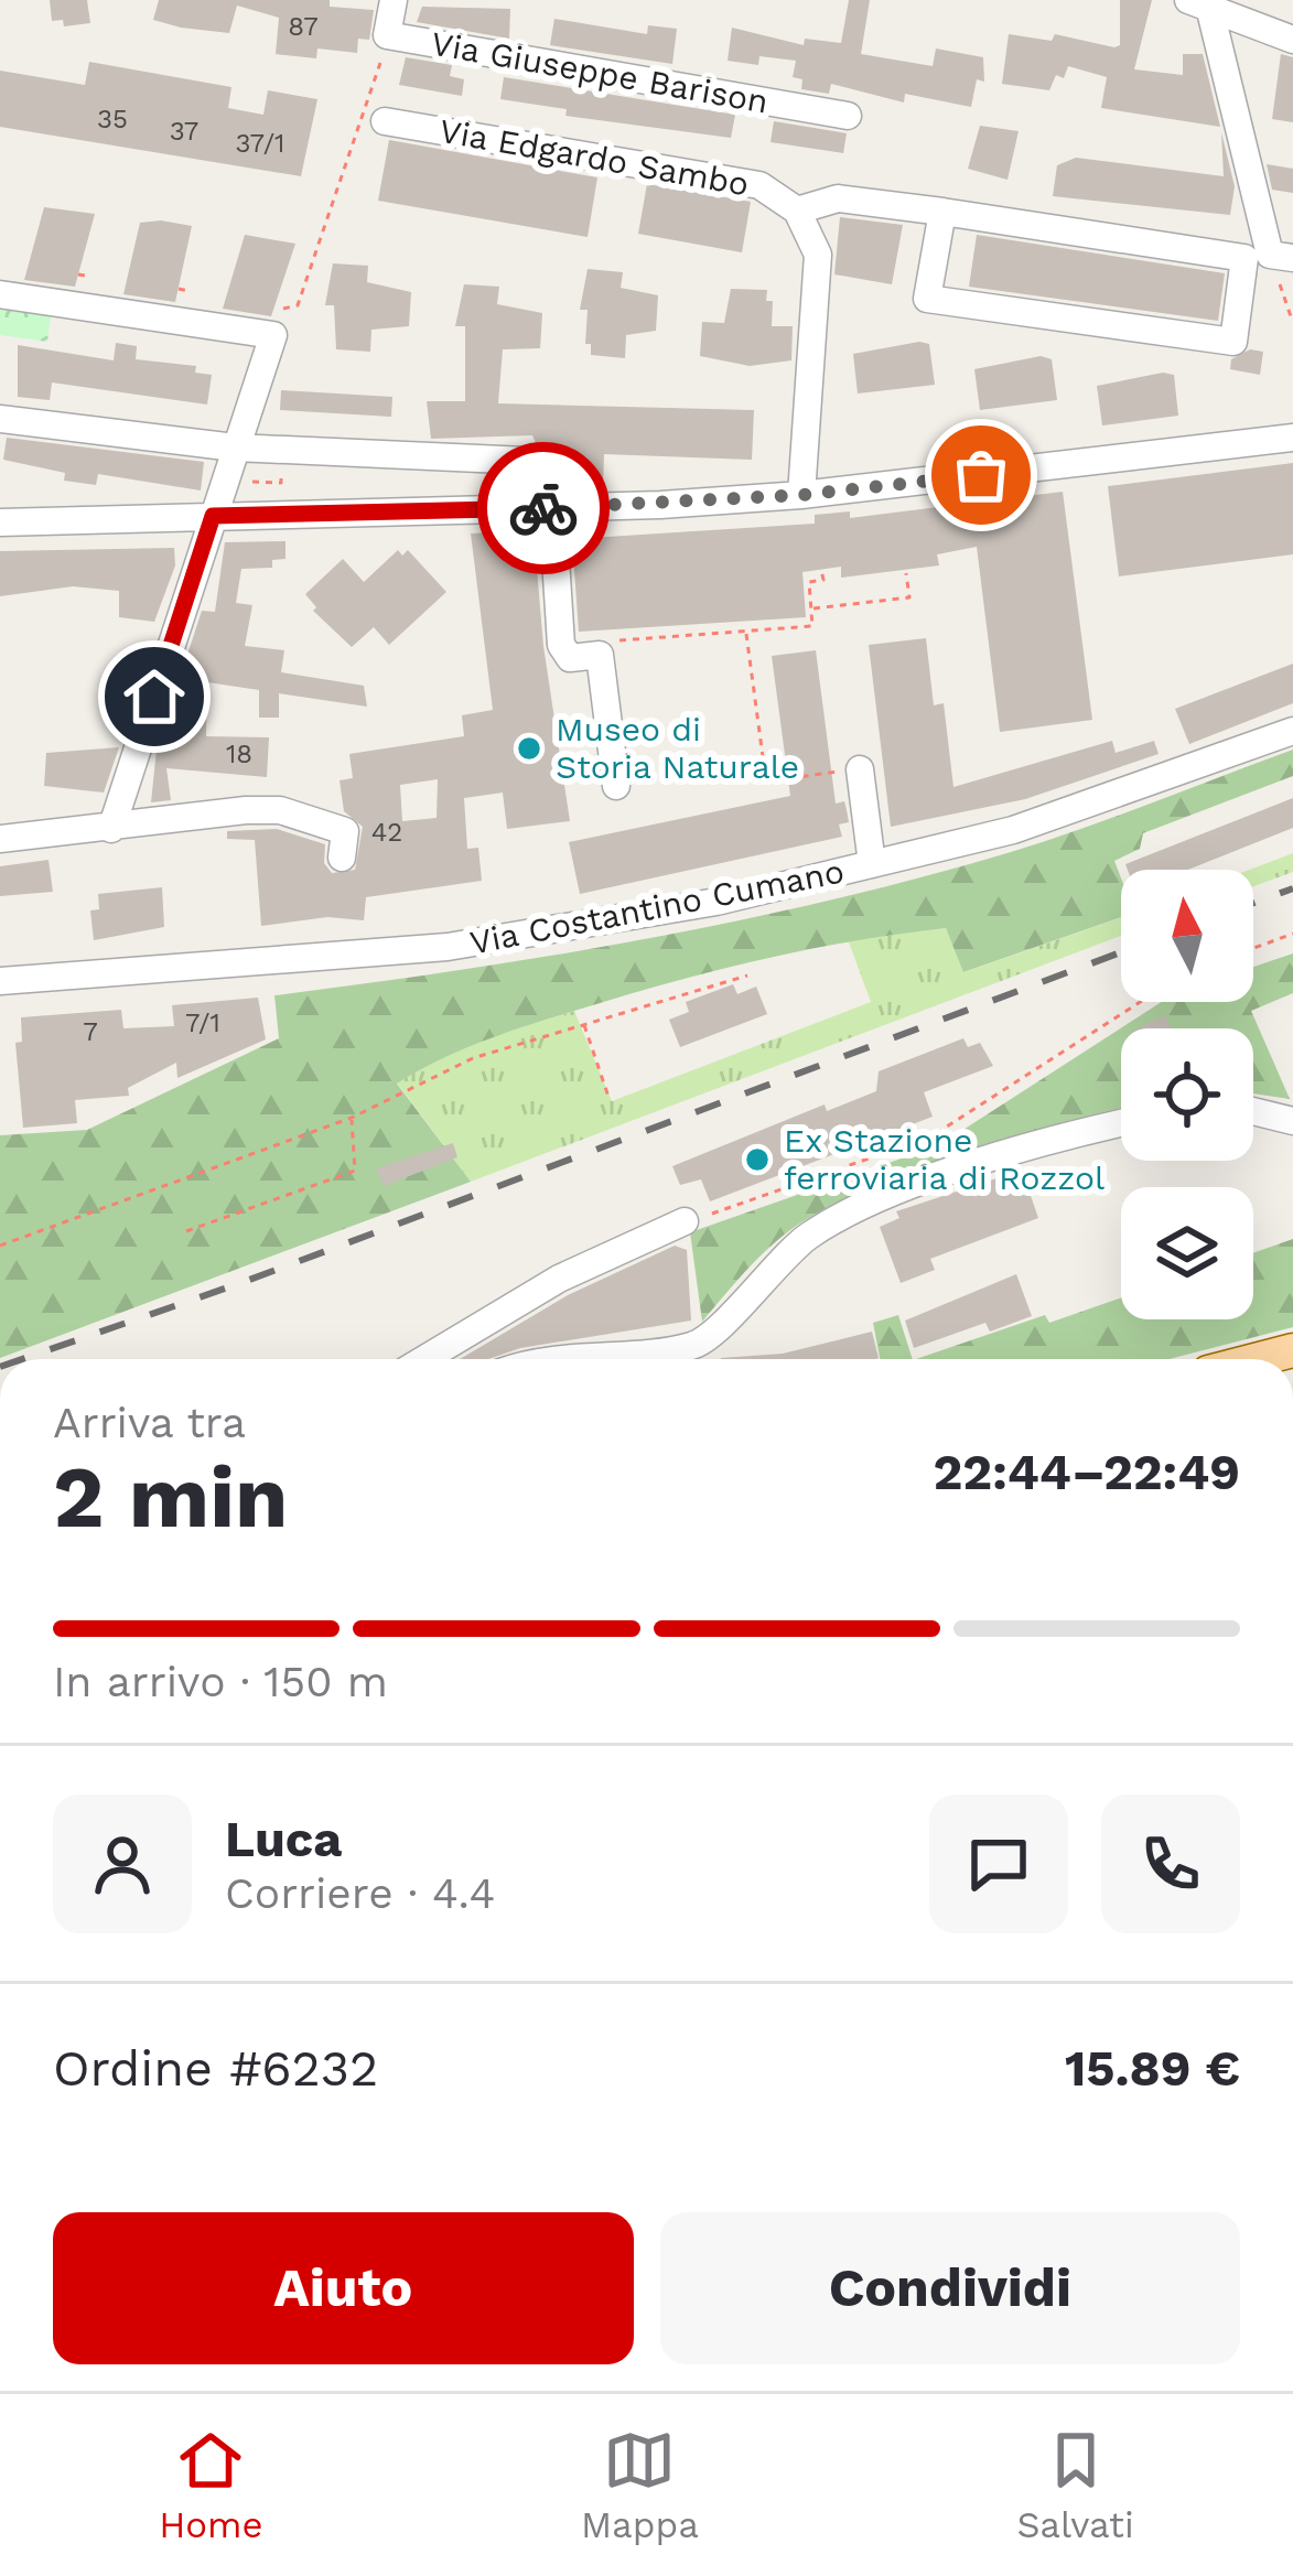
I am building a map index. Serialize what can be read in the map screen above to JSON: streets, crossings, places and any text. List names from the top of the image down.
{
  "streets": {
    "street": ["Via Giuseppe Barison", "Via Edgardo Sambo", "Via Costantino Cumano"]
  },
  "places": ["Museo di Storia Naturale", "Ex Stazione ferroviaria di Rozzol"],
  "house_numbers": [
    "87",
    "35",
    "37",
    "37/1",
    "18",
    "42",
    "7/1",
    "7"
  ],
  "north": "top",
  "page": {
    "heading": ["2 min", "Arriva tra", "22:44–22:49"],
    "panel": [
      "Luca",
      "Corriere · 4.4",
      "Ordine #6232",
      "15.89 €"
    ],
    "bar": "In arrivo · 150 m",
    "buttons": ["Aiuto", "Condividi"],
    "tabs": ["Home", "Mappa", "Salvati"]
  }
}
